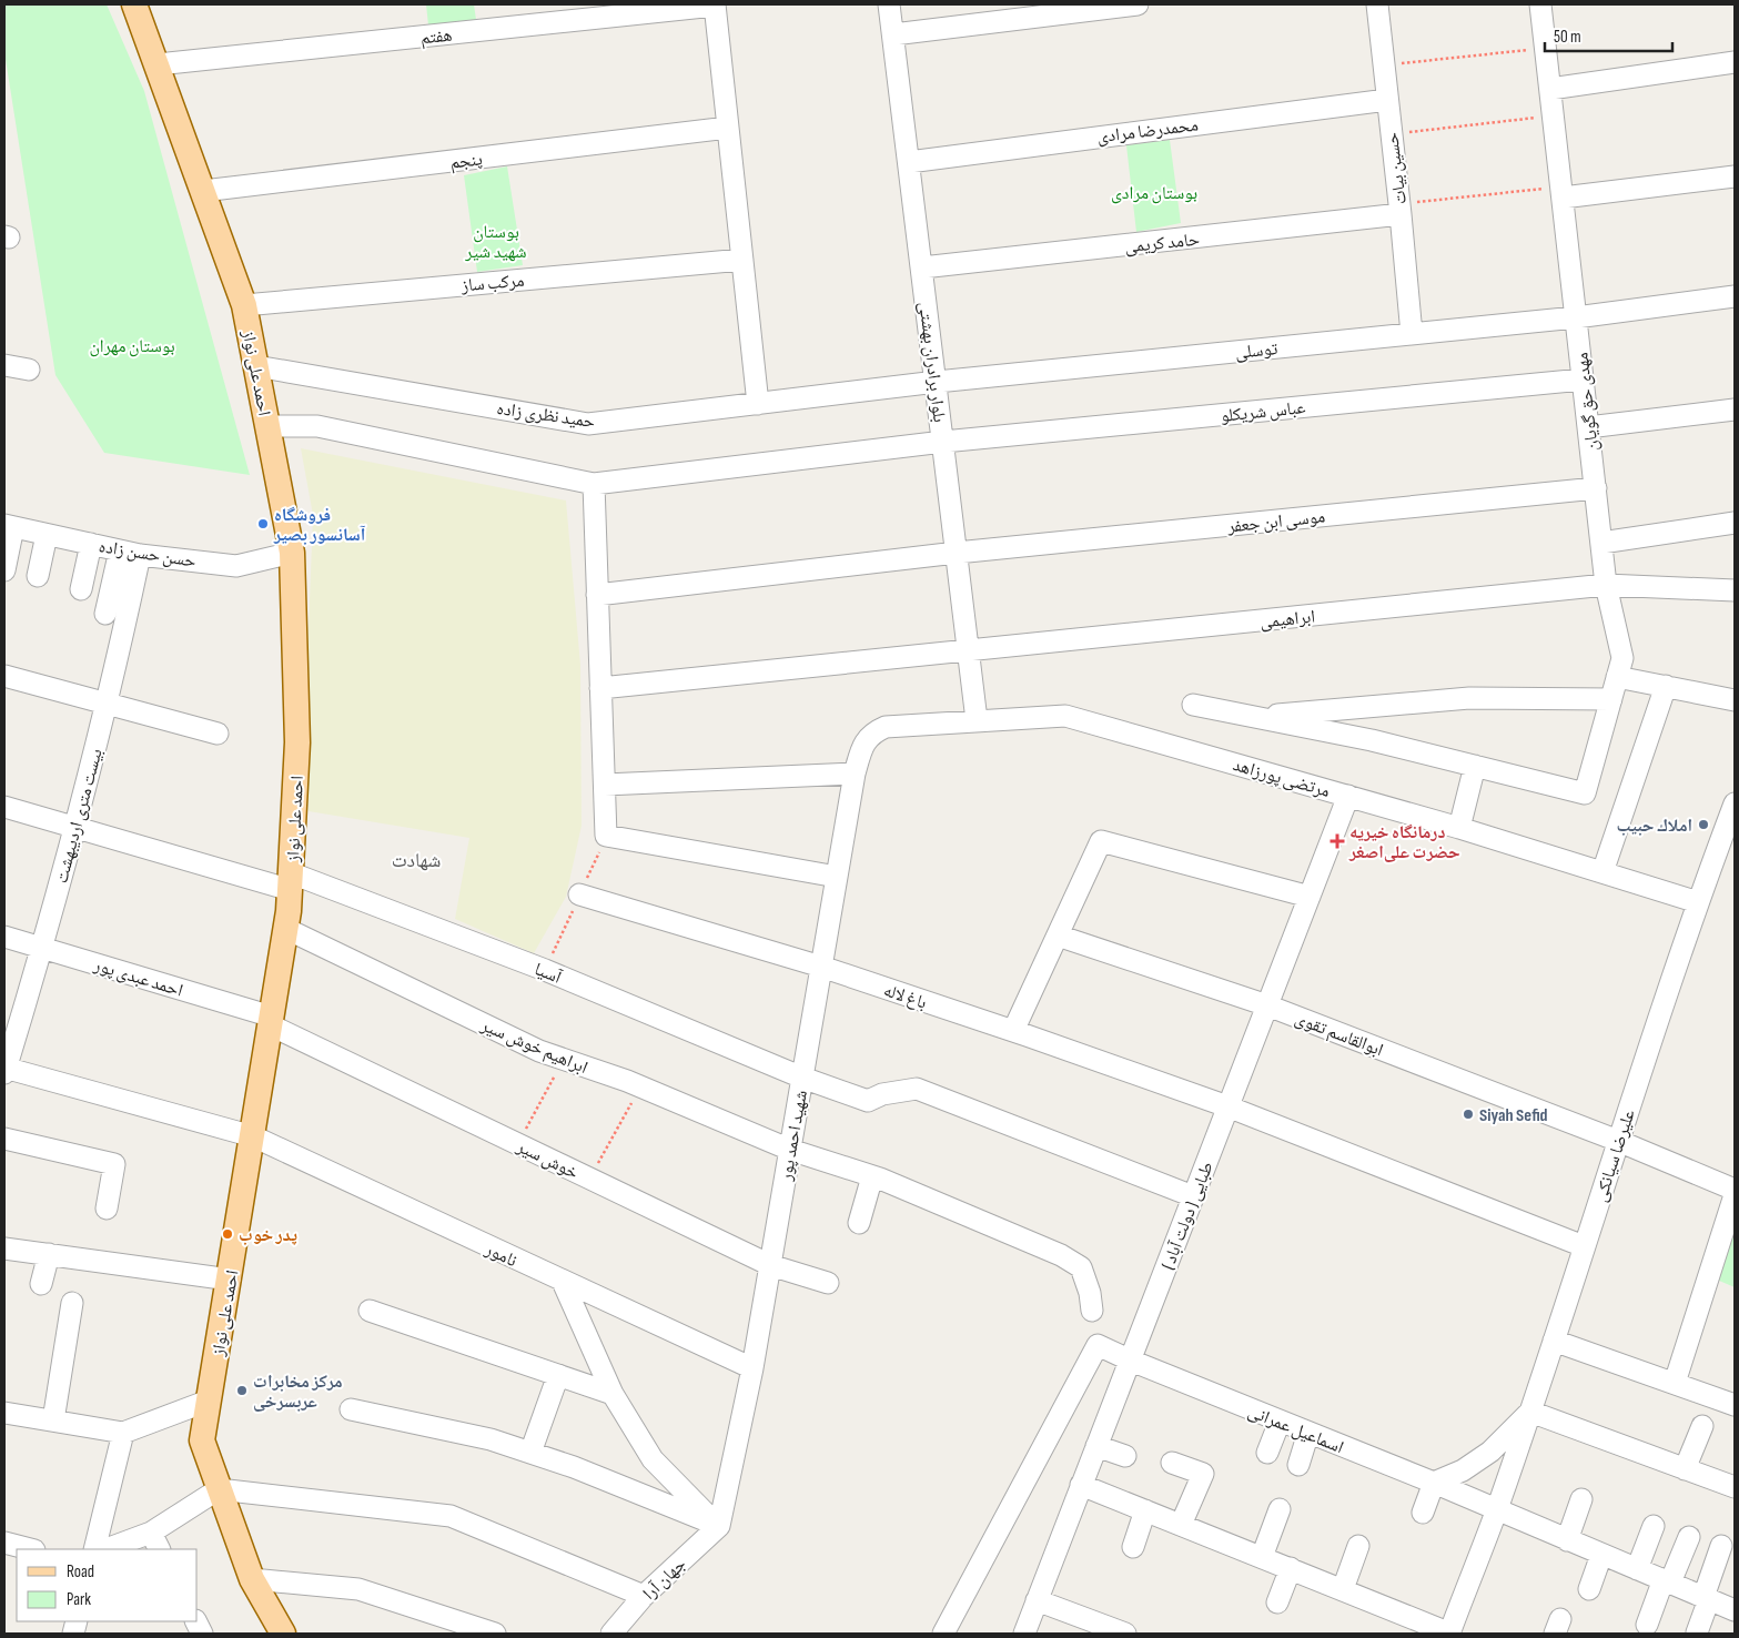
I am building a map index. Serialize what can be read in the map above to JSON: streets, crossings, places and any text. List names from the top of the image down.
{
  "streets": {
    "main road": ["احمد علی نواز"],
    "street": [
      "هفتم",
      "محمدرضا مرادی",
      "پنجم",
      "حسین بیات",
      "حامد کریمی",
      "مرکب ساز",
      "توسلی",
      "بلوار برادران بهشتی",
      "مهدی حق گویان",
      "عباس شریکلو",
      "حمید نظری زاده",
      "موسی ابن جعفر",
      "حسن حسن زاده",
      "ابراهیمی",
      "مرتضی پورزاهد",
      "بیست متری اردیبهشت",
      "آسیا",
      "احمد عبدی پور",
      "باغ لاله",
      "ابوالقاسم تقوی",
      "ابراهیم خوش سیر",
      "شهید احمد پور",
      "علیرضا سیانکی",
      "خوش سیر",
      "طبایی ( دولت آباد )",
      "نامور",
      "اسماعیل عمرانی",
      "جهان آرا"
    ]
  },
  "crossings": [
    ["هفتم", "احمد علی نواز"],
    ["محمدرضا مرادی", "حسین بیات"],
    ["محمدرضا مرادی", "بلوار برادران بهشتی"],
    ["پنجم", "احمد علی نواز"],
    ["حسین بیات", "حامد کریمی"],
    ["حسین بیات", "توسلی"],
    ["حامد کریمی", "بلوار برادران بهشتی"],
    ["مرکب ساز", "احمد علی نواز"],
    ["توسلی", "بلوار برادران بهشتی"],
    ["توسلی", "مهدی حق گویان"],
    ["توسلی", "حمید نظری زاده"],
    ["بلوار برادران بهشتی", "عباس شریکلو"],
    ["بلوار برادران بهشتی", "حمید نظری زاده"],
    ["بلوار برادران بهشتی", "موسی ابن جعفر"],
    ["بلوار برادران بهشتی", "ابراهیمی"],
    ["بلوار برادران بهشتی", "مرتضی پورزاهد"],
    ["احمد علی نواز", "عباس شریکلو"],
    ["احمد علی نواز", "حمید نظری زاده"],
    ["احمد علی نواز", "حسن حسن زاده"],
    ["احمد علی نواز", "آسیا"],
    ["احمد علی نواز", "احمد عبدی پور"],
    ["احمد علی نواز", "ابراهیم خوش سیر"],
    ["احمد علی نواز", "خوش سیر"],
    ["احمد علی نواز", "نامور"],
    ["مهدی حق گویان", "عباس شریکلو"],
    ["مهدی حق گویان", "موسی ابن جعفر"],
    ["مهدی حق گویان", "ابراهیمی"],
    ["حسن حسن زاده", "بیست متری اردیبهشت"],
    ["مرتضی پورزاهد", "شهید احمد پور"],
    ["مرتضی پورزاهد", "علیرضا سیانکی"],
    ["مرتضی پورزاهد", "طبایی ( دولت آباد )"],
    ["بیست متری اردیبهشت", "آسیا"],
    ["بیست متری اردیبهشت", "احمد عبدی پور"],
    ["بیست متری اردیبهشت", "نامور"],
    ["آسیا", "شهید احمد پور"],
    ["آسیا", "طبایی ( دولت آباد )"],
    ["احمد عبدی پور", "خوش سیر"],
    ["باغ لاله", "شهید احمد پور"],
    ["باغ لاله", "علیرضا سیانکی"],
    ["باغ لاله", "طبایی ( دولت آباد )"],
    ["ابوالقاسم تقوی", "علیرضا سیانکی"],
    ["ابوالقاسم تقوی", "طبایی ( دولت آباد )"],
    ["ابراهیم خوش سیر", "شهید احمد پور"],
    ["شهید احمد پور", "خوش سیر"],
    ["شهید احمد پور", "نامور"],
    ["شهید احمد پور", "جهان آرا"],
    ["علیرضا سیانکی", "اسماعیل عمرانی"],
    ["طبایی ( دولت آباد )", "اسماعیل عمرانی"]
  ],
  "districts": ["شهادت"],
  "parks": ["بوستان مرادی", "بوستان شهید شیر", "بوستان مهران"],
  "places": {
    "other": [
      "فروشگاه آسانسور بصیر",
      "املاك حبيب",
      "Siyah Sefid",
      "پدر خوب",
      "مرکز مخابرات عربسرخی"
    ],
    "health": ["درمانگاه خیریه حضرت علی‌اصغر"]
  },
  "legend": ["Road", "Park"],
  "scale_bar": "50 m"
}
